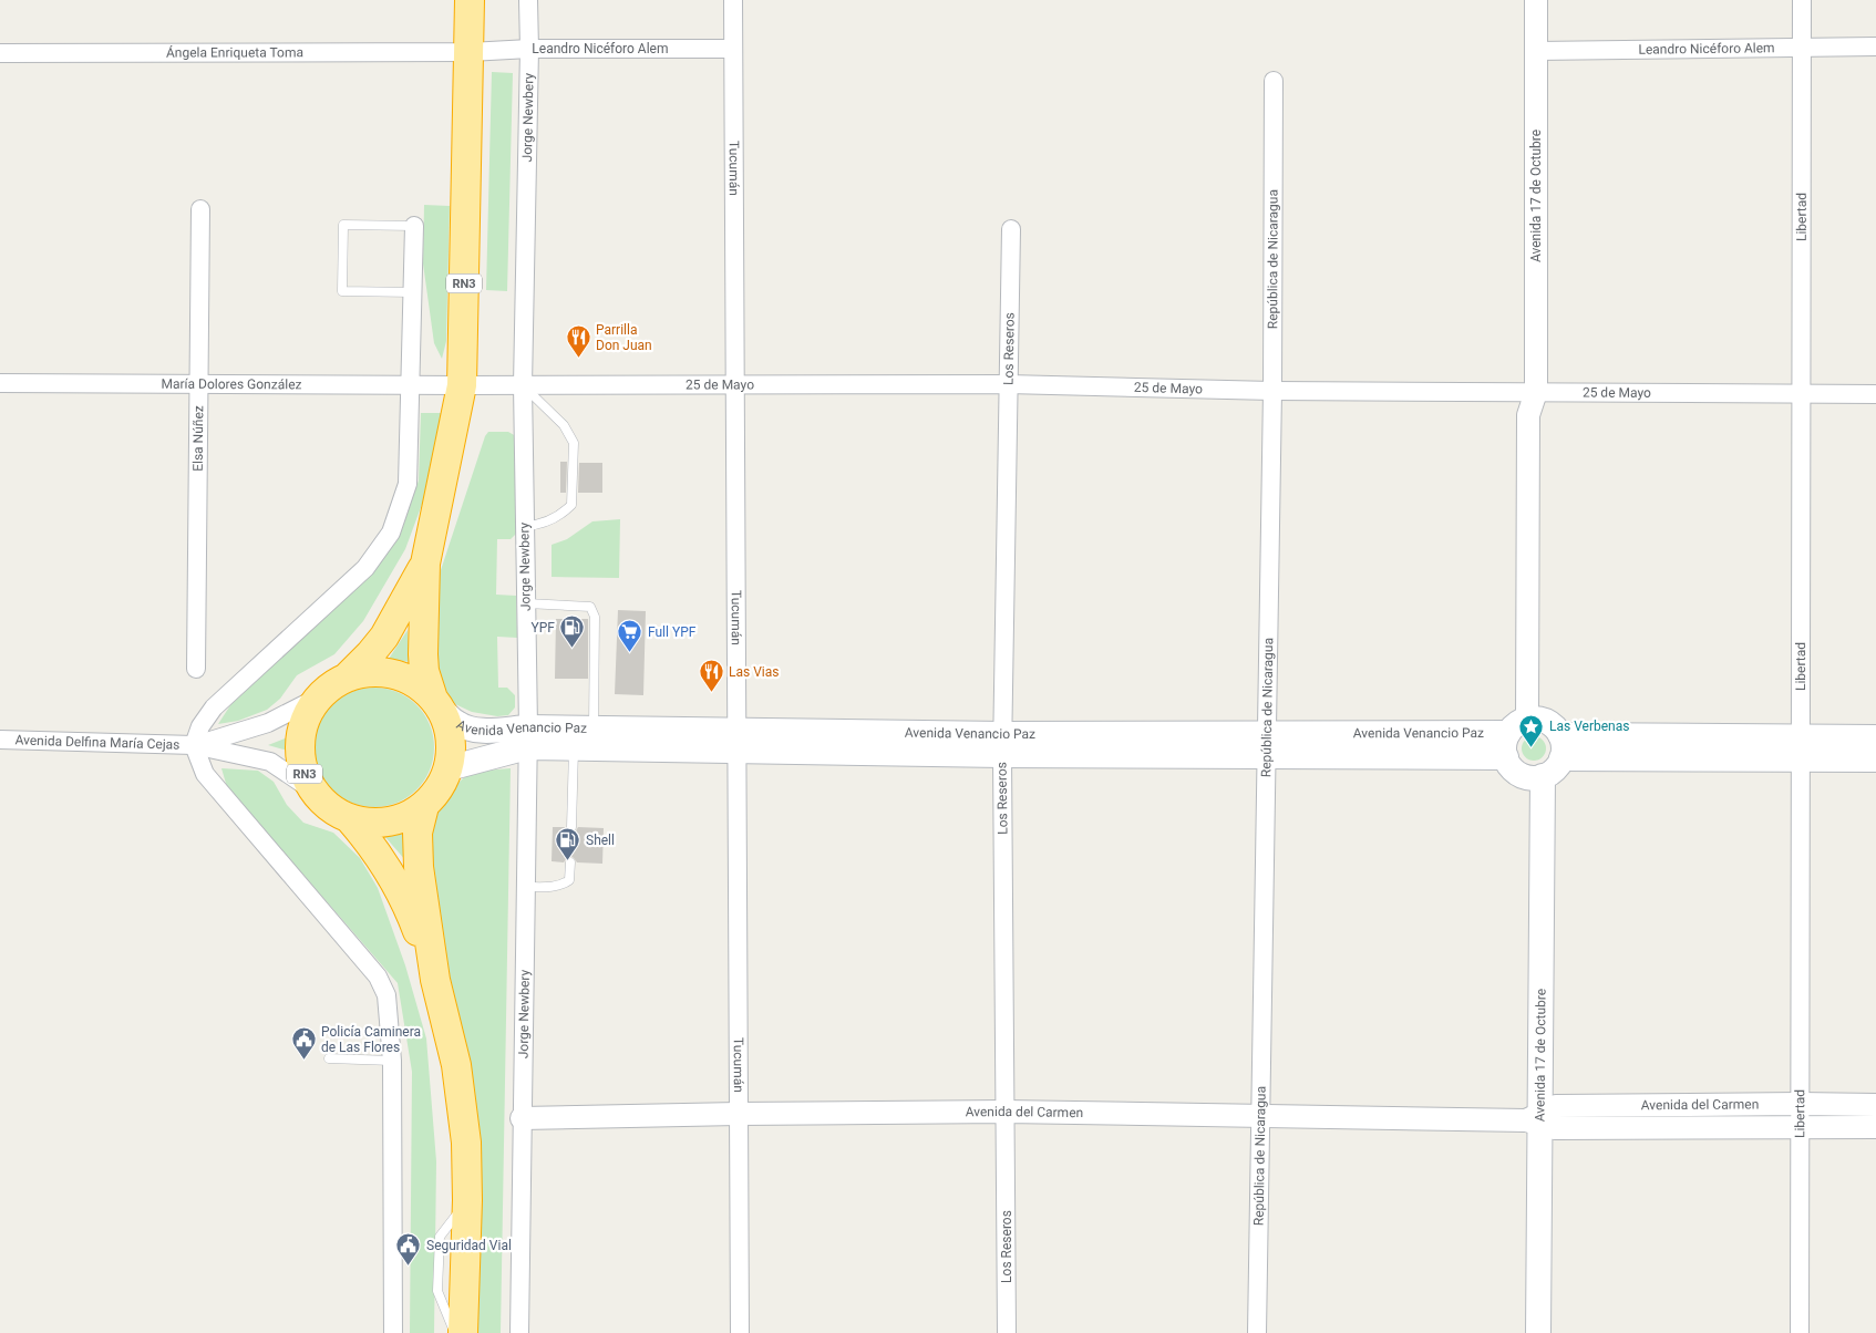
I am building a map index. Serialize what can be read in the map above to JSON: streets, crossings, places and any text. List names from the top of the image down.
{
  "streets": {
    "highway": ["RN3"],
    "main road": ["Avenida 17 de Octubre", "Avenida Venancio Paz"],
    "street": [
      "Leandro Nicéforo Alem",
      "Ángela Enriqueta Toma",
      "Jorge Newbery",
      "Tucumán",
      "Libertad",
      "República de Nicaragua",
      "Los Reseros",
      "25 de Mayo",
      "María Dolores González",
      "Elsa Núñez",
      "Avenida Delfina María Cejas",
      "Avenida del Carmen"
    ]
  },
  "crossings": [
    ["Leandro Nicéforo Alem", "Ángela Enriqueta Toma"],
    ["Leandro Nicéforo Alem", "Jorge Newbery"],
    ["Leandro Nicéforo Alem", "Tucumán"],
    ["Leandro Nicéforo Alem", "Avenida 17 de Octubre"],
    ["Leandro Nicéforo Alem", "Libertad"],
    ["Leandro Nicéforo Alem", "RN3"],
    ["Ángela Enriqueta Toma", "RN3"],
    ["Jorge Newbery", "25 de Mayo"],
    ["Jorge Newbery", "Avenida Venancio Paz"],
    ["Jorge Newbery", "Avenida del Carmen"],
    ["Tucumán", "25 de Mayo"],
    ["Tucumán", "Avenida Venancio Paz"],
    ["Tucumán", "Avenida del Carmen"],
    ["Avenida 17 de Octubre", "25 de Mayo"],
    ["Avenida 17 de Octubre", "Avenida Venancio Paz"],
    ["Avenida 17 de Octubre", "Avenida del Carmen"],
    ["Libertad", "25 de Mayo"],
    ["Libertad", "Avenida del Carmen"],
    ["República de Nicaragua", "25 de Mayo"],
    ["República de Nicaragua", "Avenida Venancio Paz"],
    ["República de Nicaragua", "Avenida del Carmen"],
    ["RN3", "25 de Mayo"],
    ["RN3", "María Dolores González"],
    ["RN3", "Avenida Venancio Paz"],
    ["RN3", "Avenida Delfina María Cejas"],
    ["Los Reseros", "25 de Mayo"],
    ["Los Reseros", "Avenida Venancio Paz"],
    ["Los Reseros", "Avenida del Carmen"],
    ["25 de Mayo", "María Dolores González"],
    ["María Dolores González", "Elsa Núñez"],
    ["Avenida Venancio Paz", "Avenida Delfina María Cejas"]
  ],
  "places": {
    "restaurant": ["Parrilla Don Juan", "Las Vias"],
    "fuel station": ["YPF", "Shell"],
    "supermarket": ["Full YPF"],
    "place": ["Las Verbenas"],
    "public building": ["Policía Caminera de Las Flores", "Seguridad Vial"]
  }
}
